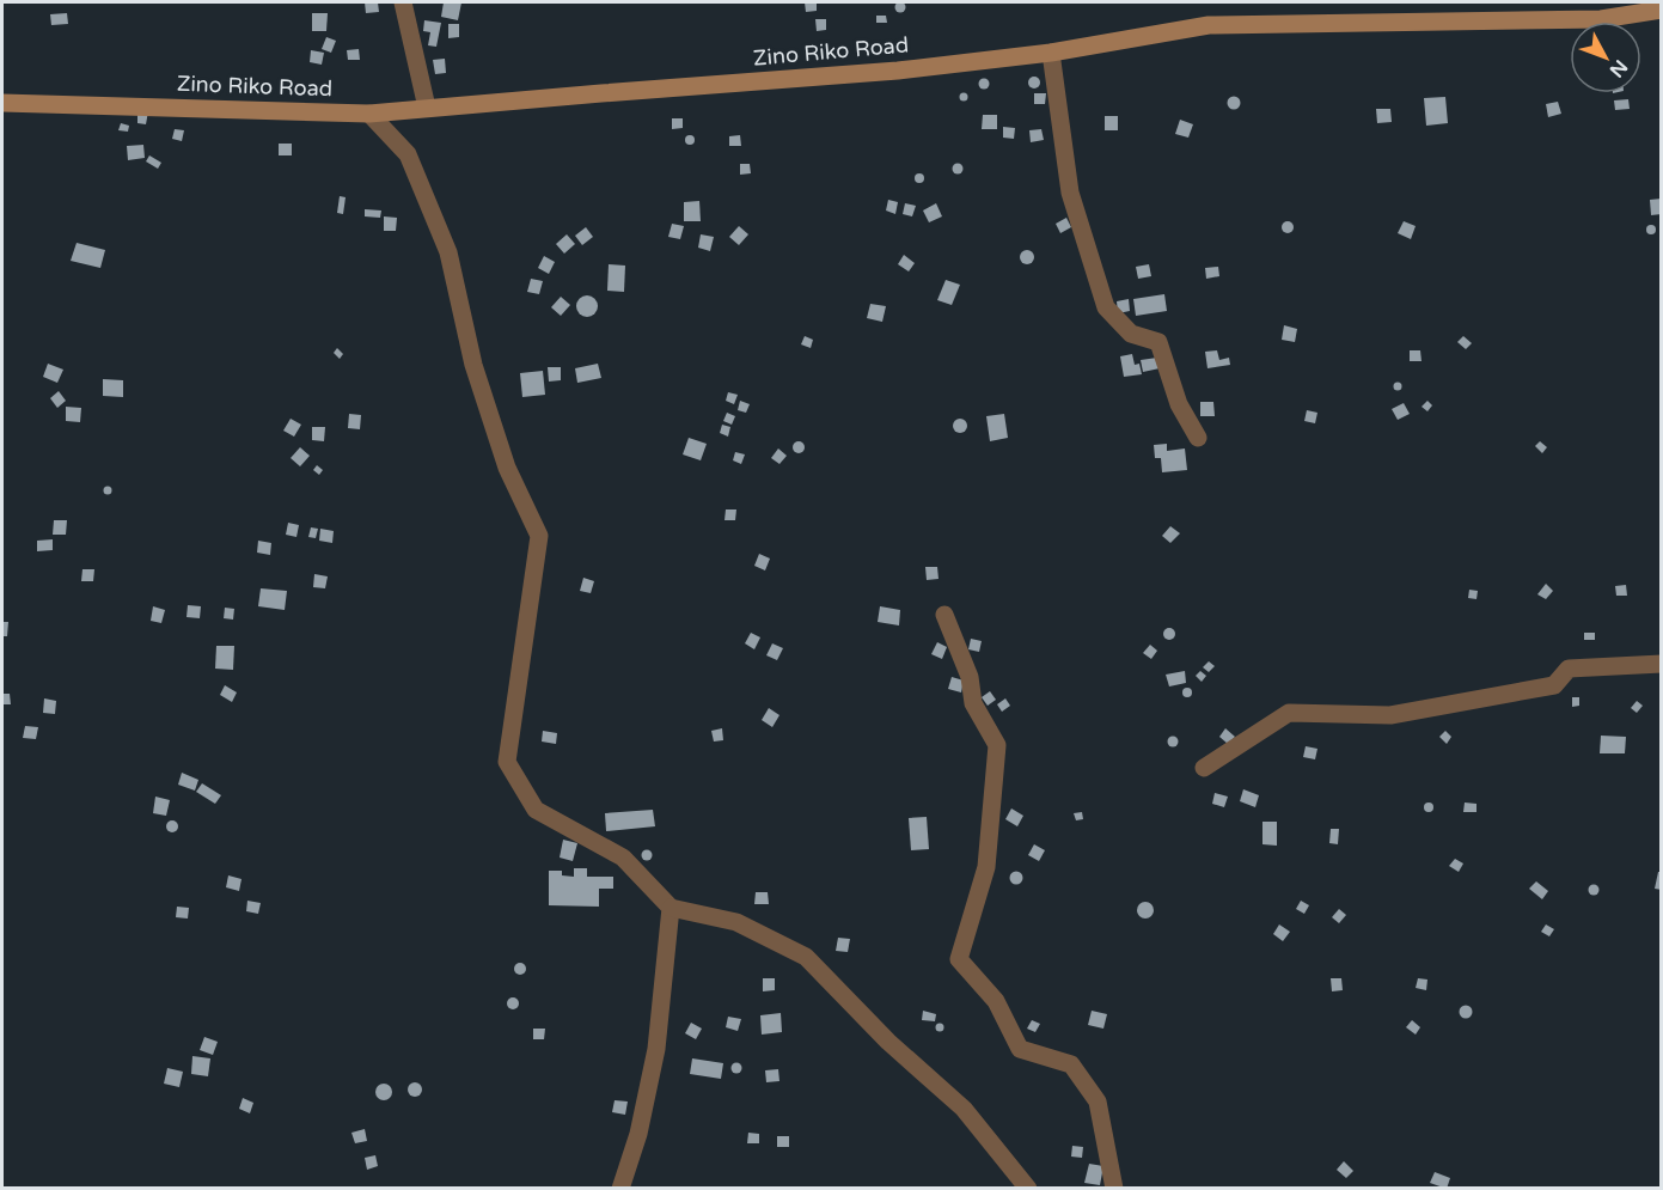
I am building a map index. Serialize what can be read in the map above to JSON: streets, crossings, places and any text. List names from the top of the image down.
{
  "streets": {
    "street": ["Zino Riko Road"]
  },
  "north": "bottom right"
}
